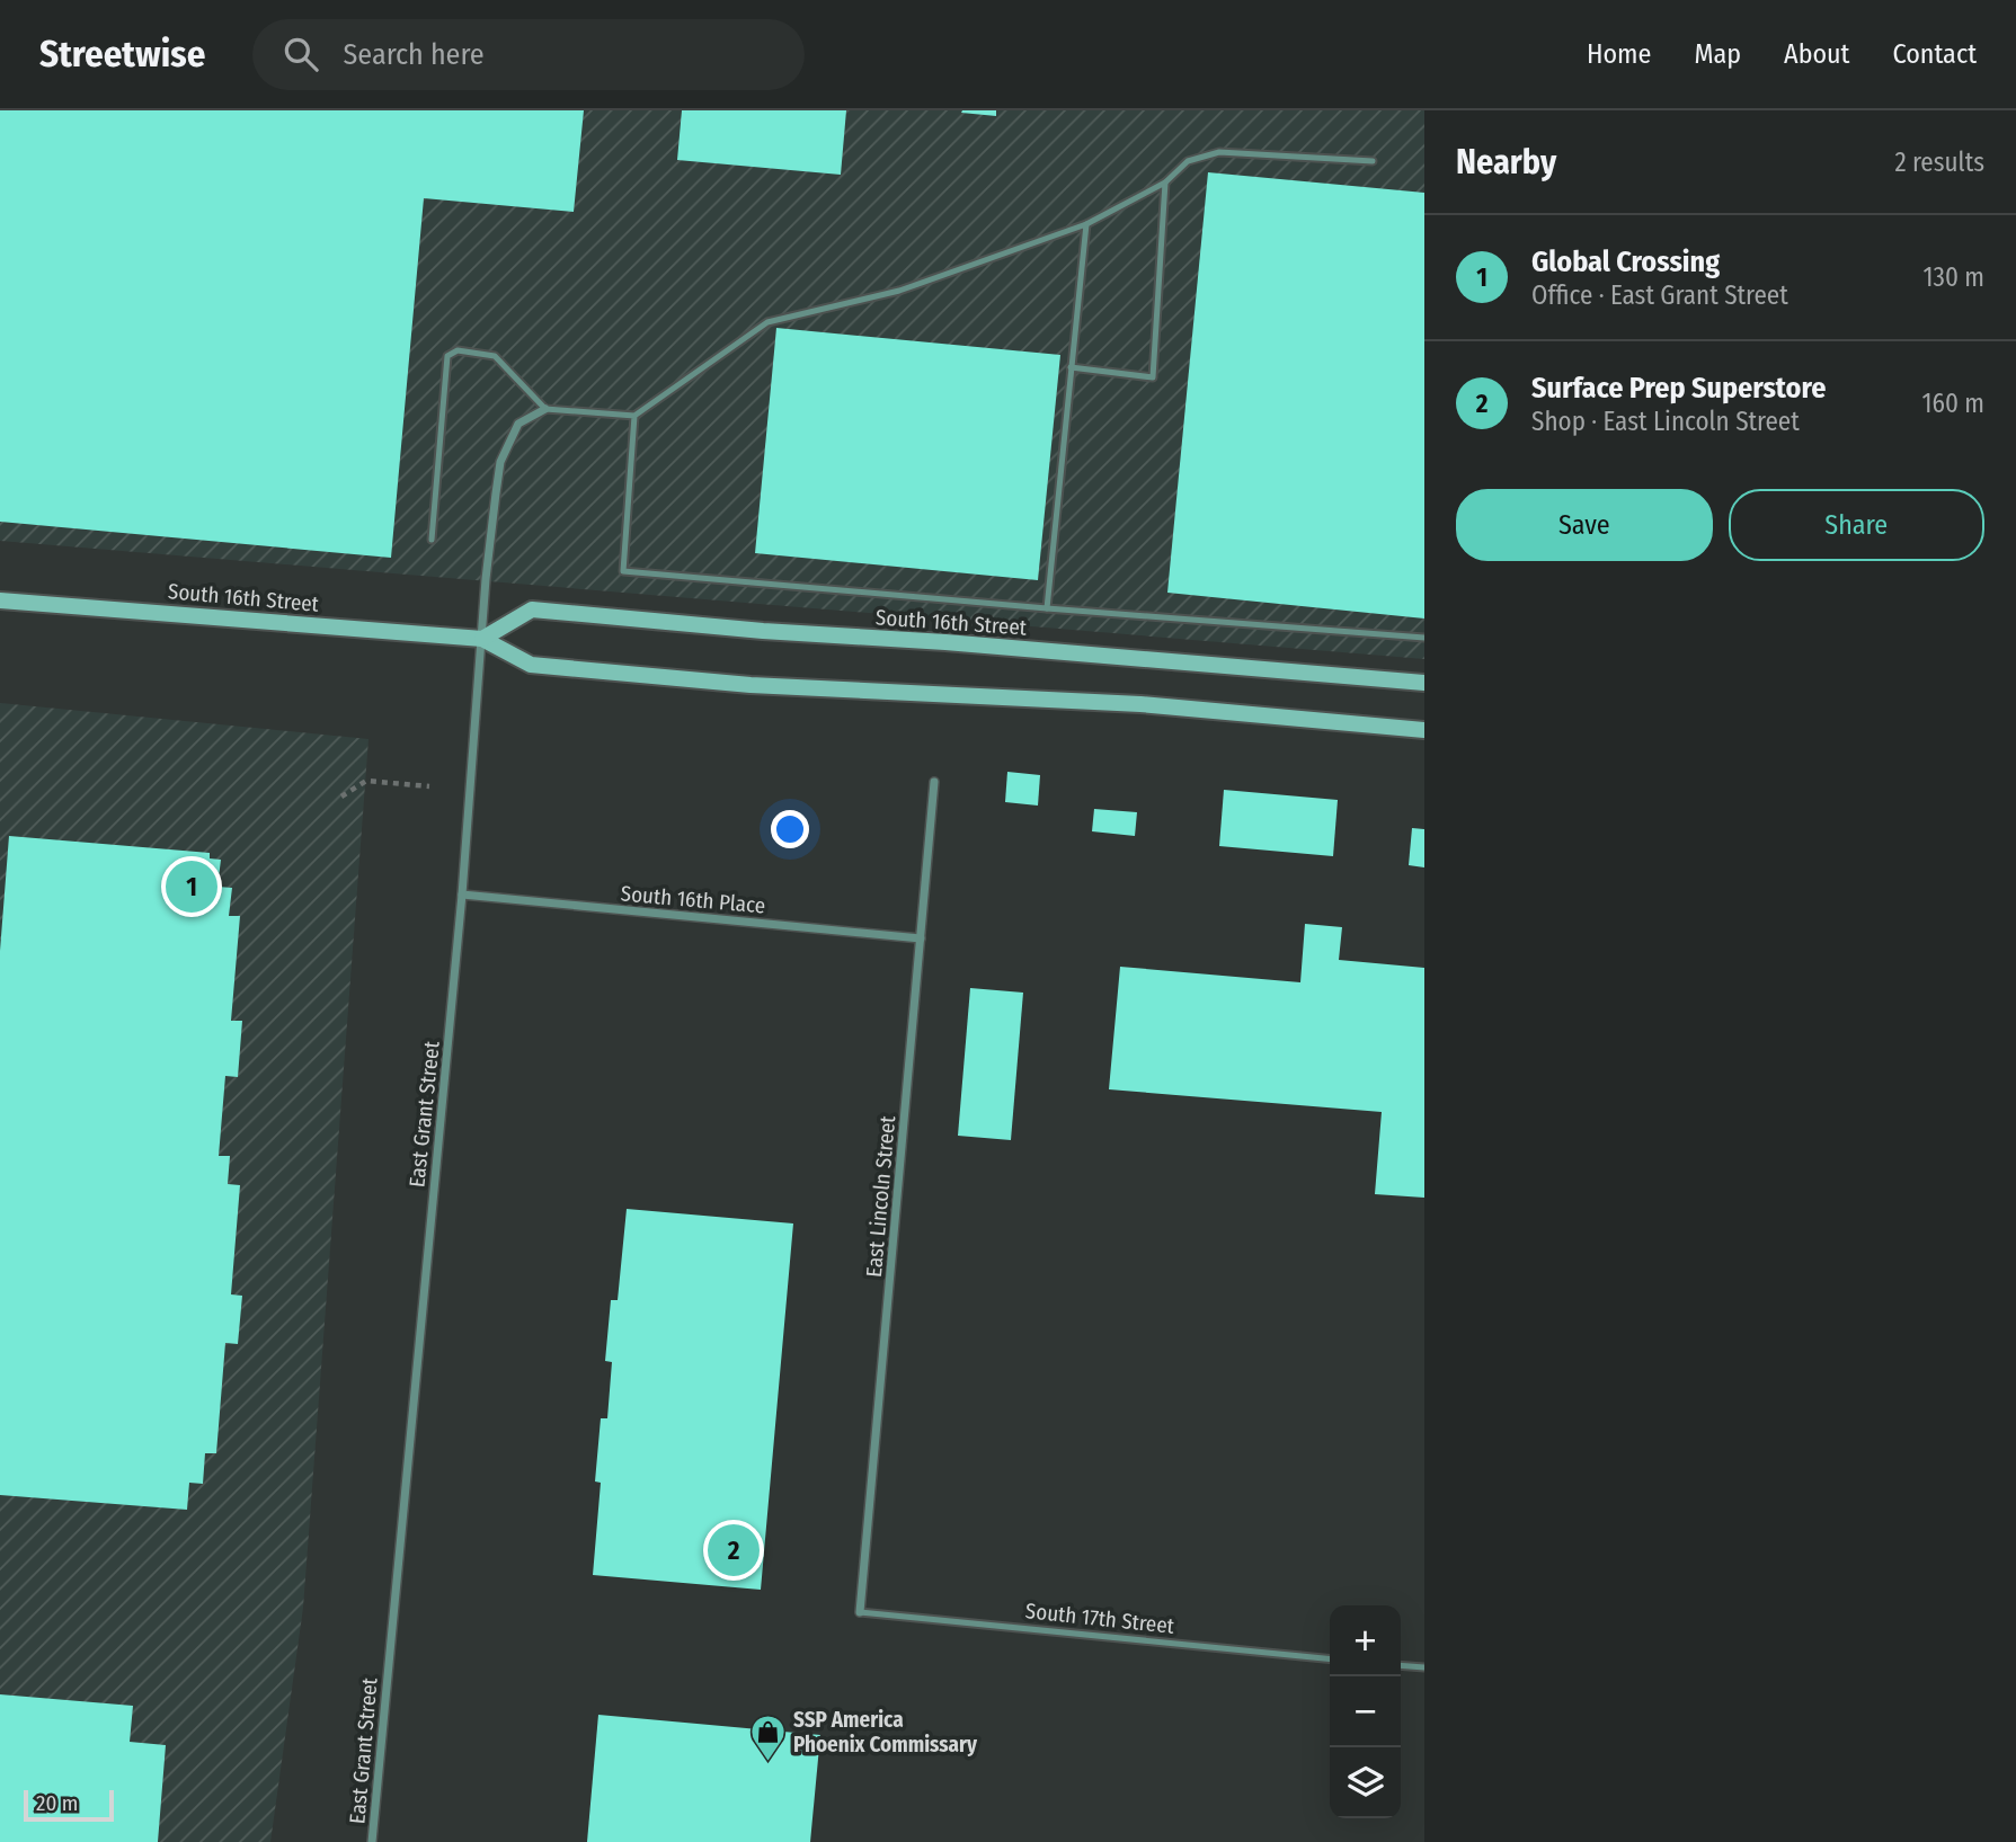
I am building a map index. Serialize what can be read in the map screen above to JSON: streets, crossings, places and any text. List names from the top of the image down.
{
  "streets": {
    "main road": ["South 16th Street"],
    "street": ["South 16th Place", "East Grant Street", "East Lincoln Street"],
    "lane": ["South 17th Street"]
  },
  "crossings": [
    ["South 16th Street", "East Grant Street"],
    ["South 16th Place", "East Grant Street"],
    ["South 16th Place", "East Lincoln Street"],
    ["East Lincoln Street", "South 17th Street"]
  ],
  "places": {
    "shop": ["SSP America Phoenix Commissary"]
  },
  "scale_bar": "20 m",
  "page": {
    "header": "Streetwise",
    "search": "Search here",
    "nav": [
      "Home",
      "Map",
      "About",
      "Contact"
    ],
    "heading": ["Nearby", "2 results"],
    "list": [
      {
        "mark": "1",
        "name": "Global Crossing",
        "note": "Office · East Grant Street",
        "value": "130 m"
      },
      {
        "mark": "2",
        "name": "Surface Prep Superstore",
        "note": "Shop · East Lincoln Street",
        "value": "160 m"
      }
    ],
    "buttons": ["Save", "Share"],
    "pins": ["1", "2"],
    "map_buttons": ["+", "−"],
    "scale": "20 m"
  }
}
